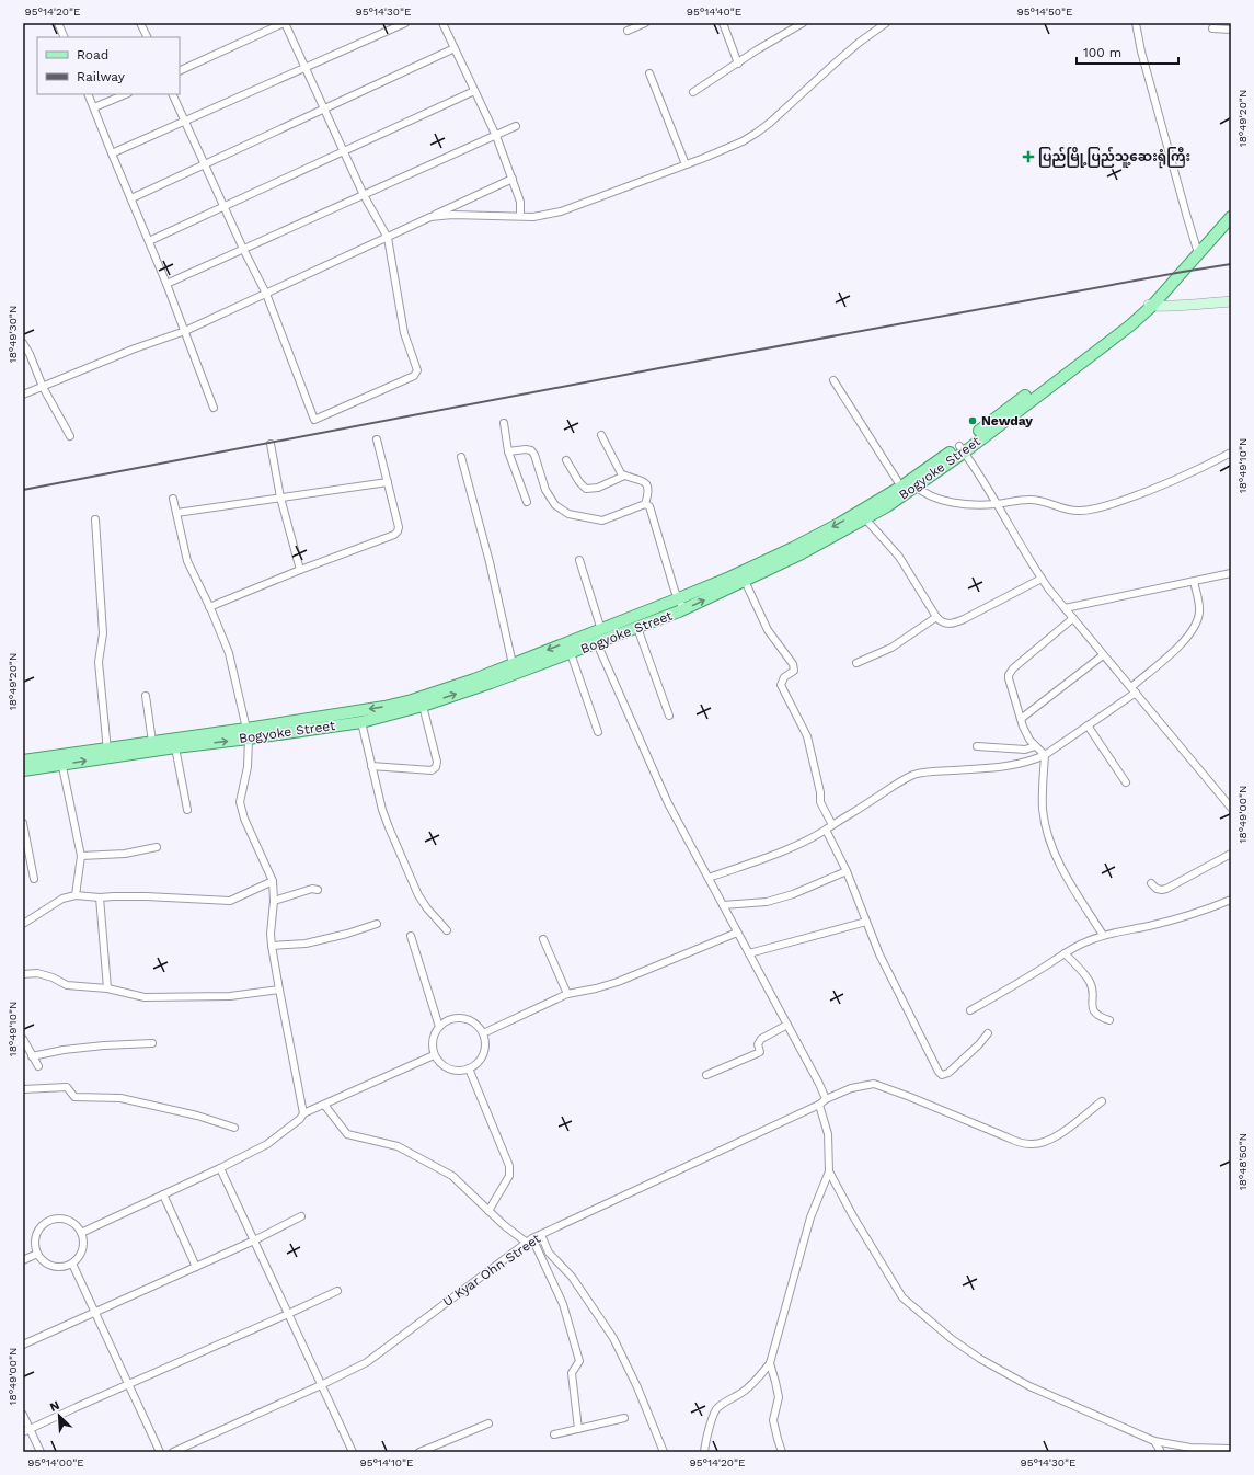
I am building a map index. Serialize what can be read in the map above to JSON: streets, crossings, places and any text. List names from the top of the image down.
{
  "streets": {
    "main road": ["Bogyoke Street"],
    "street": ["U Kyar Ohn Street"]
  },
  "places": {
    "health": ["ပြည်မြို့ပြည်သူ့ဆေးရုံကြီး"],
    "other": ["Newday"]
  },
  "legend": ["Road", "Railway"],
  "scale_bar": "100 m",
  "north": "top left",
  "coordinates": [
    "95°14'20\"E",
    "95°14'30\"E",
    "95°14'40\"E",
    "95°14'50\"E",
    "18°49'20\"N",
    "18°49'30\"N",
    "18°49'10\"N",
    "18°49'00\"N",
    "18°48'50\"N",
    "95°14'00\"E",
    "95°14'10\"E"
  ]
}
